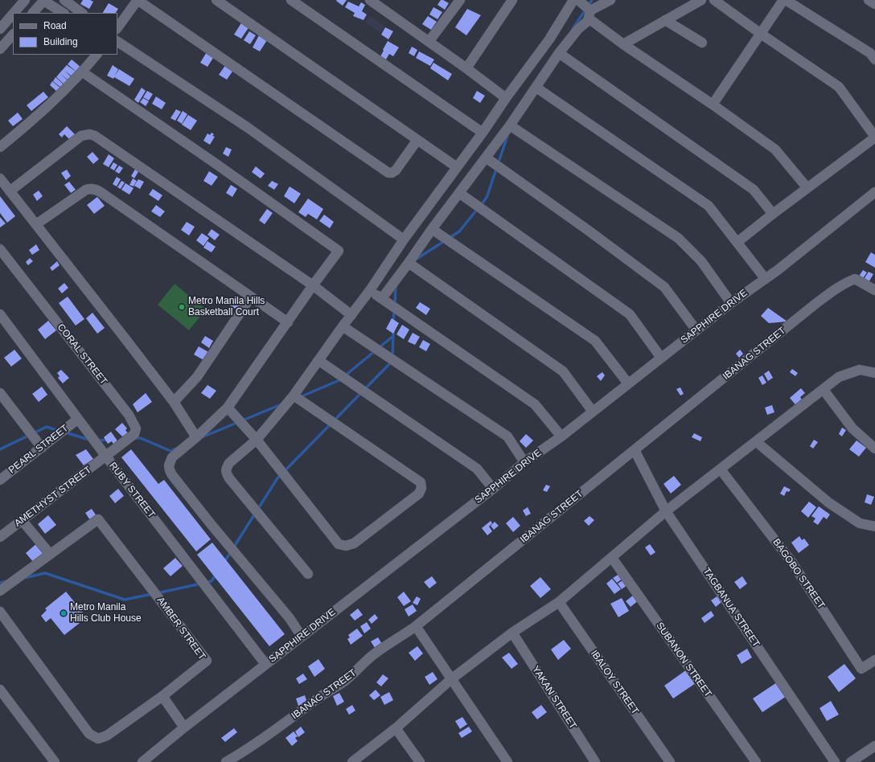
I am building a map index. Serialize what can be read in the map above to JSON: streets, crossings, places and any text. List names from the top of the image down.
{
  "streets": {
    "street": [
      "SAPPHIRE DRIVE",
      "IBANAG STREET",
      "CORAL STREET",
      "PEARL STREET",
      "RUBY STREET",
      "AMETHYST STREET",
      "BAGOBO STREET",
      "TAGBANUA STREET",
      "AMBER STREET",
      "SUBANON STREET",
      "IBALOY STREET",
      "YAKAN STREET"
    ]
  },
  "crossings": [
    ["SAPPHIRE DRIVE", "RUBY STREET"],
    ["IBANAG STREET", "TAGBANUA STREET"],
    ["CORAL STREET", "RUBY STREET"],
    ["CORAL STREET", "AMETHYST STREET"],
    ["PEARL STREET", "RUBY STREET"],
    ["RUBY STREET", "AMETHYST STREET"]
  ],
  "places": ["Metro Manila Hills Basketball Court", "Metro Manila Hills Club House"],
  "legend": ["Road", "Building"]
}
